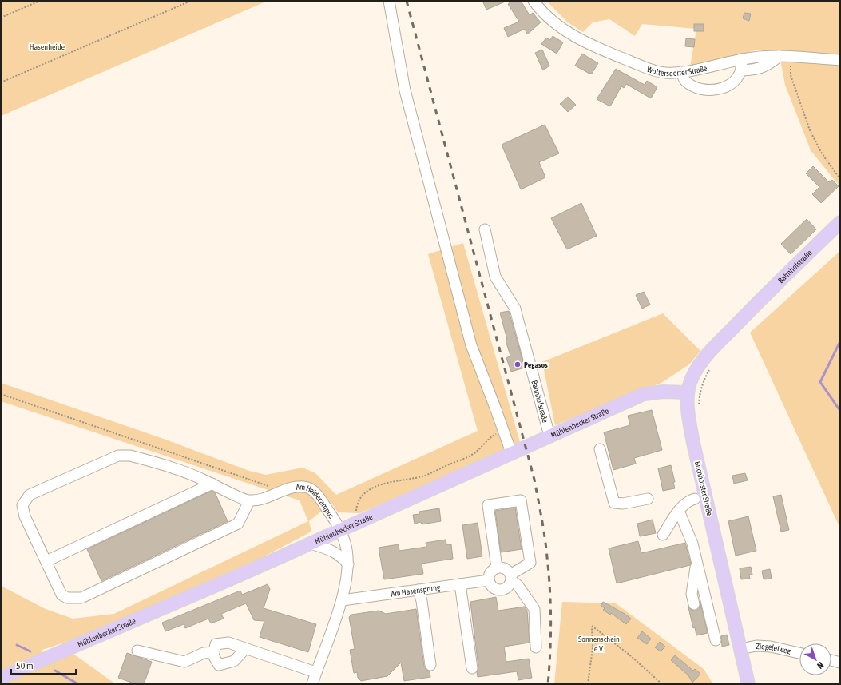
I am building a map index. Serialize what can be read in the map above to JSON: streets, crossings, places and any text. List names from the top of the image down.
{
  "streets": {
    "main road": ["Bahnhofstraße", "Mühlenbecker Straße", "Buchhorster Straße"],
    "street": [
      "Woltersdorfer Straße",
      "Am Heidecampus",
      "Am Hasensprung",
      "Ziegeleiweg"
    ]
  },
  "crossings": [
    ["Bahnhofstraße", "Mühlenbecker Straße"],
    ["Bahnhofstraße", "Buchhorster Straße"],
    ["Mühlenbecker Straße", "Buchhorster Straße"],
    ["Mühlenbecker Straße", "Am Heidecampus"],
    ["Buchhorster Straße", "Ziegeleiweg"]
  ],
  "parks": ["Hasenheide", "Sonnenschein e.V."],
  "places": ["Pegasos"],
  "scale_bar": "50 m",
  "north": "bottom right"
}
